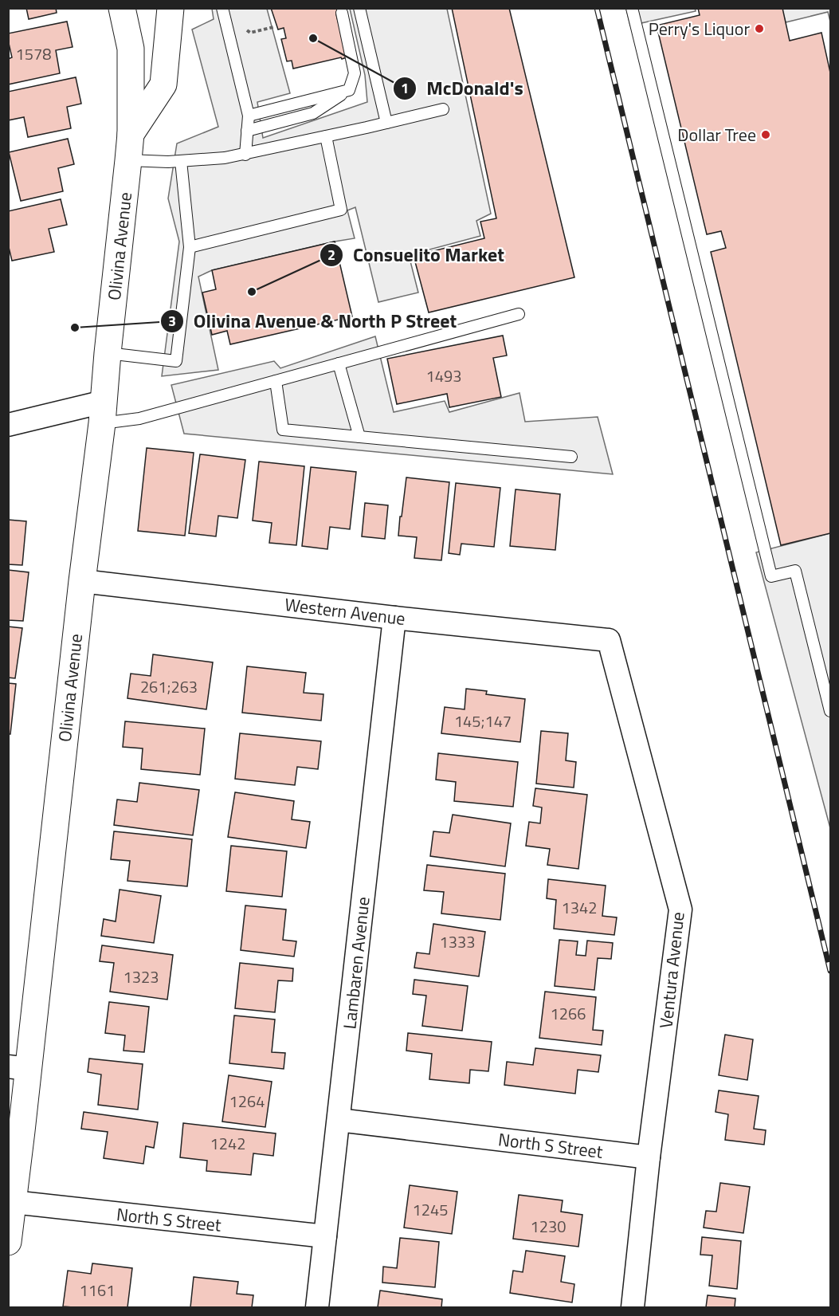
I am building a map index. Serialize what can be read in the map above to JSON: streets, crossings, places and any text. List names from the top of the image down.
{
  "streets": {
    "street": [
      "Olivina Avenue",
      "Western Avenue",
      "Lambaren Avenue",
      "Ventura Avenue",
      "North S Street"
    ]
  },
  "crossings": [
    ["Olivina Avenue", "Western Avenue"],
    ["Olivina Avenue", "North S Street"],
    ["Western Avenue", "Lambaren Avenue"],
    ["Western Avenue", "Ventura Avenue"],
    ["Lambaren Avenue", "North S Street"],
    ["Ventura Avenue", "North S Street"]
  ],
  "places": [
    "Perry's Liquor",
    "McDonald's",
    "Dollar Tree",
    "Consuelito Market",
    "Olivina Avenue & North P Street"
  ],
  "house_numbers": [
    "1578",
    "1493",
    "261;263",
    "145;147",
    "1342",
    "1333",
    "1323",
    "1266",
    "1264",
    "1242",
    "1245",
    "1230",
    "1161"
  ]
}
